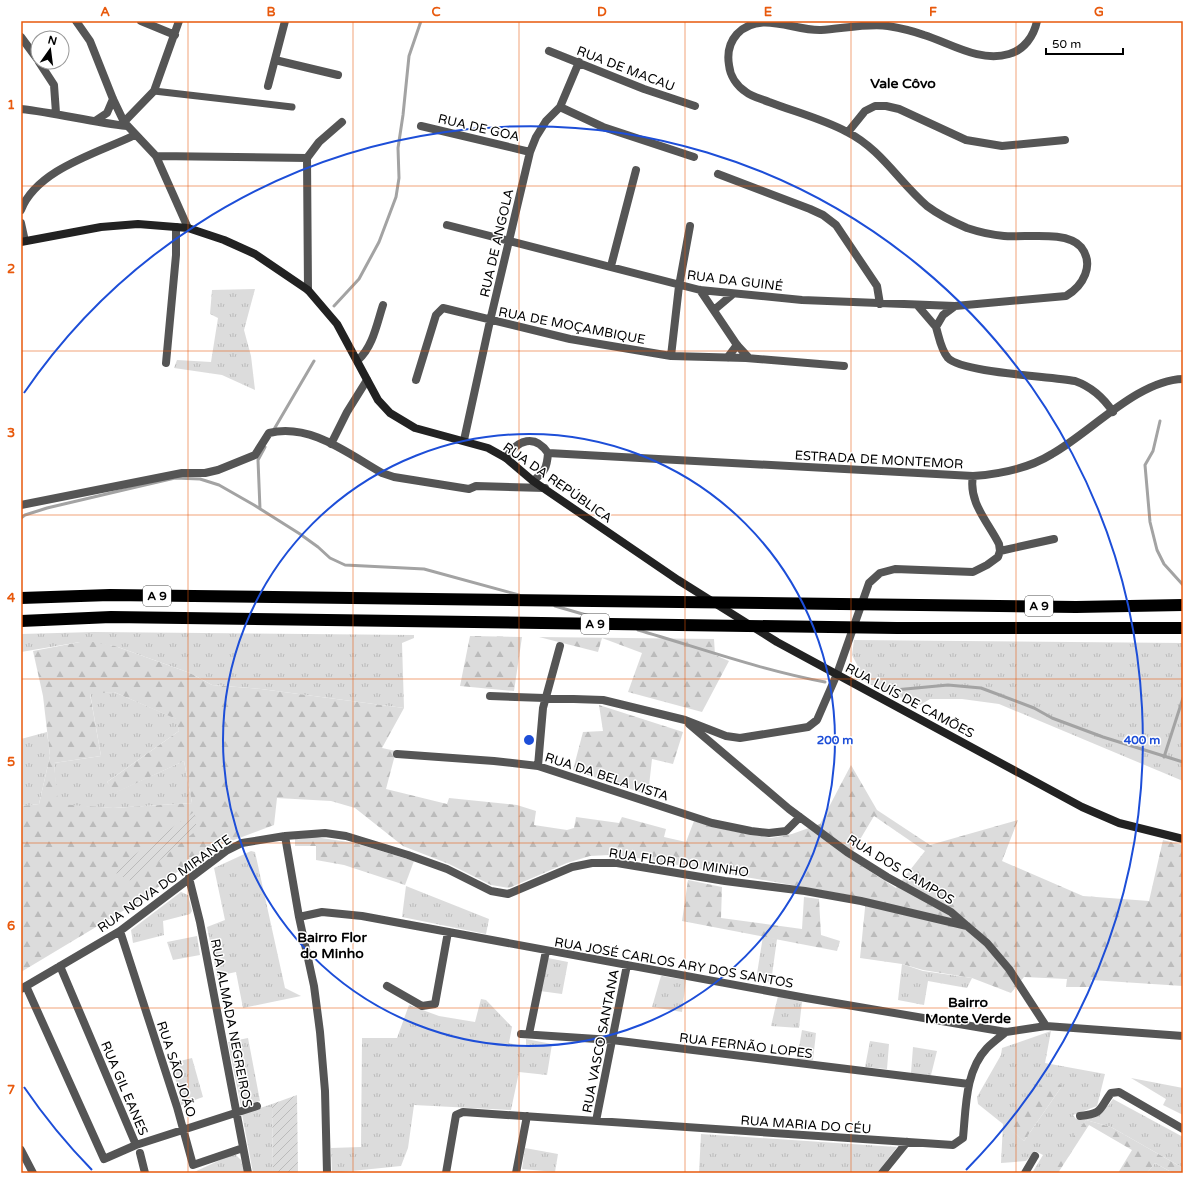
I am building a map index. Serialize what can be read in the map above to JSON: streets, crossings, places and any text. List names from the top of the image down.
{
  "streets": {
    "highway": ["A 9"],
    "main road": ["RUA DA REPÚBLICA", "RUA LUÍS DE CAMÕES"],
    "street": [
      "RUA DE MACAU",
      "RUA DE GOA",
      "RUA DE ANGOLA",
      "RUA DA GUINÉ",
      "RUA DE MOÇAMBIQUE",
      "ESTRADA DE MONTEMOR",
      "RUA DA BELA VISTA",
      "RUA FLOR DO MINHO",
      "RUA DOS CAMPOS",
      "RUA NOVA DO MIRANTE",
      "RUA JOSÉ CARLOS ARY DOS SANTOS",
      "RUA ALMADA NEGREIROS",
      "RUA VASCO SANTANA",
      "RUA FERNÃO LOPES",
      "RUA SÃO JOÃO",
      "RUA GIL EANES",
      "RUA MARIA DO CÉU"
    ]
  },
  "crossings": [
    ["RUA DE MACAU", "RUA DE ANGOLA"],
    ["RUA DE GOA", "RUA DE ANGOLA"],
    ["RUA DE ANGOLA", "RUA DA GUINÉ"],
    ["RUA DE ANGOLA", "RUA DE MOÇAMBIQUE"],
    ["RUA DE ANGOLA", "RUA DA REPÚBLICA"],
    ["ESTRADA DE MONTEMOR", "RUA DA REPÚBLICA"],
    ["RUA DA REPÚBLICA", "RUA LUÍS DE CAMÕES"],
    ["RUA DA BELA VISTA", "RUA DOS CAMPOS"],
    ["RUA FLOR DO MINHO", "RUA DOS CAMPOS"],
    ["RUA FLOR DO MINHO", "RUA NOVA DO MIRANTE"],
    ["RUA DOS CAMPOS", "RUA JOSÉ CARLOS ARY DOS SANTOS"],
    ["RUA NOVA DO MIRANTE", "RUA ALMADA NEGREIROS"],
    ["RUA NOVA DO MIRANTE", "RUA SÃO JOÃO"],
    ["RUA NOVA DO MIRANTE", "RUA GIL EANES"],
    ["RUA JOSÉ CARLOS ARY DOS SANTOS", "RUA VASCO SANTANA"],
    ["RUA JOSÉ CARLOS ARY DOS SANTOS", "RUA FERNÃO LOPES"],
    ["RUA JOSÉ CARLOS ARY DOS SANTOS", "RUA MARIA DO CÉU"],
    ["RUA ALMADA NEGREIROS", "RUA SÃO JOÃO"],
    ["RUA VASCO SANTANA", "RUA FERNÃO LOPES"],
    ["RUA VASCO SANTANA", "RUA MARIA DO CÉU"],
    ["RUA FERNÃO LOPES", "RUA MARIA DO CÉU"]
  ],
  "districts": ["Vale Côvo", "Bairro Flor do Minho", "Bairro Monte Verde"],
  "scale_bar": "50 m",
  "north": "top",
  "grid": {
    "columns": [
      "A",
      "B",
      "C",
      "D",
      "E",
      "F",
      "G"
    ],
    "rows": [
      "1",
      "2",
      "3",
      "4",
      "5",
      "6",
      "7"
    ]
  },
  "rings": ["200 m", "400 m"]
}
